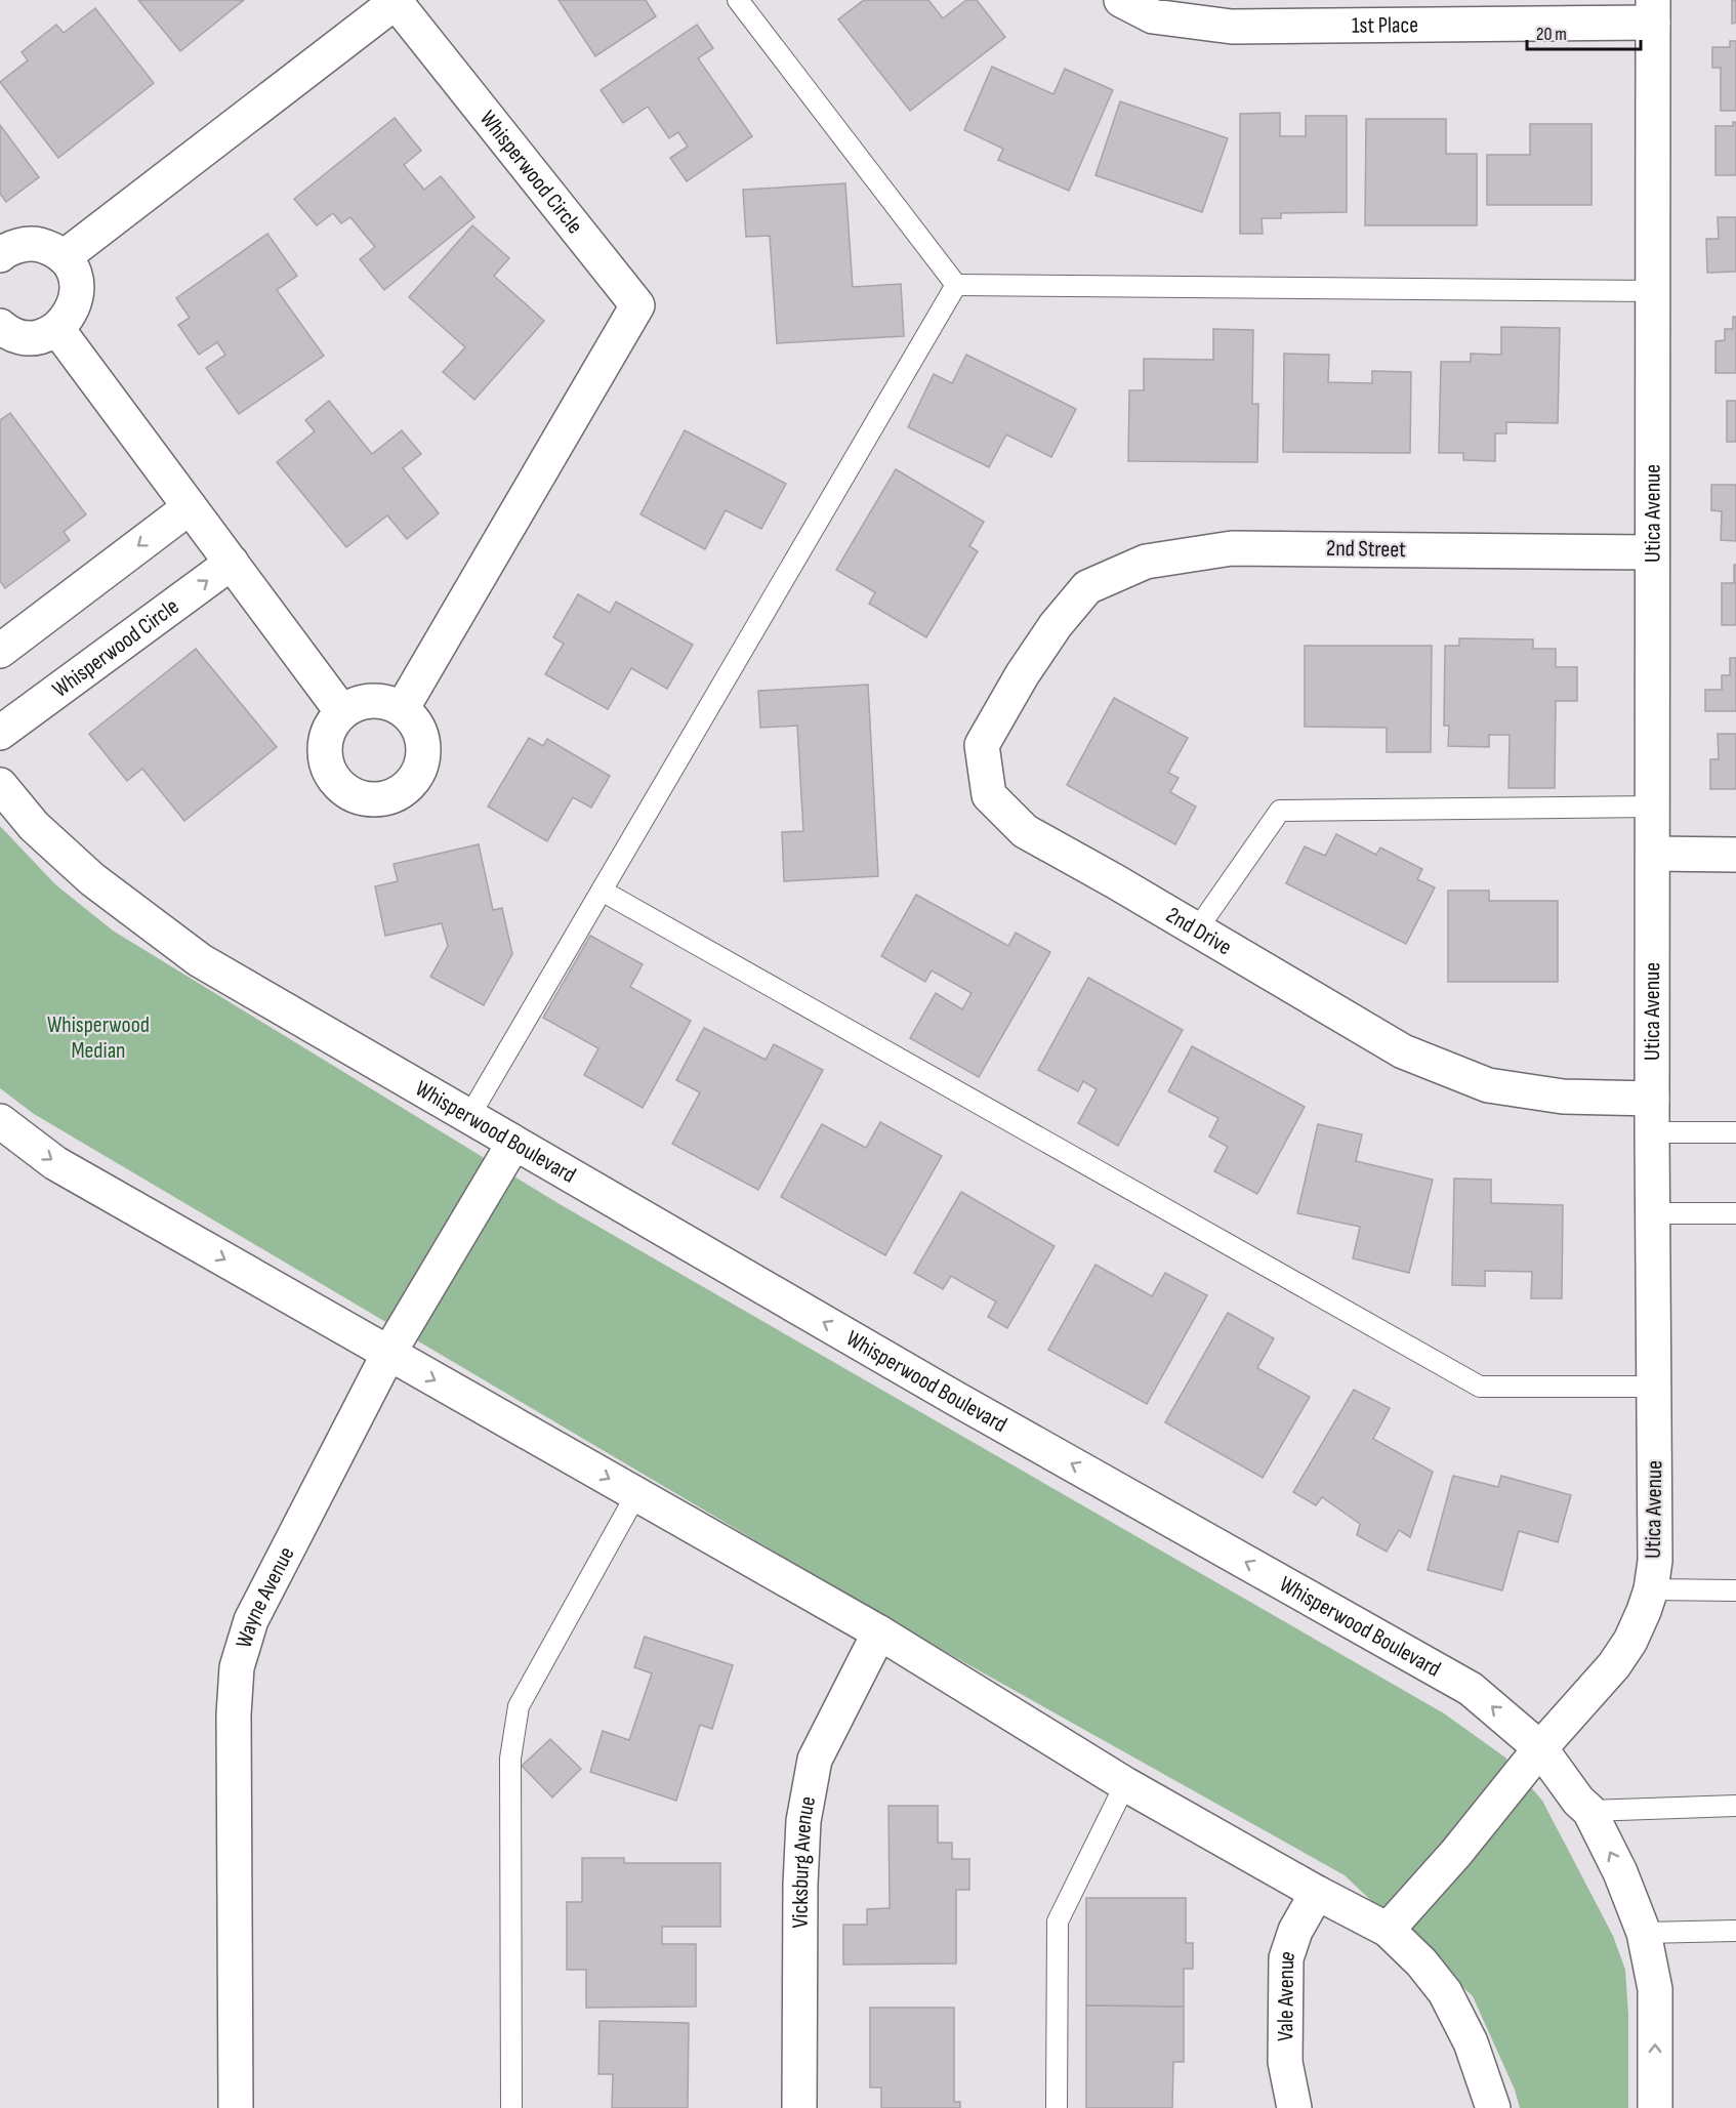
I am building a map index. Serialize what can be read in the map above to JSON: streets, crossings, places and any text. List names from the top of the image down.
{
  "streets": {
    "street": [
      "1st Place",
      "Whisperwood Circle",
      "Utica Avenue",
      "2nd Street",
      "2nd Drive",
      "Whisperwood Boulevard",
      "Wayne Avenue",
      "Vicksburg Avenue",
      "Vale Avenue"
    ]
  },
  "crossings": [
    ["1st Place", "Utica Avenue"],
    ["Utica Avenue", "2nd Street"],
    ["Utica Avenue", "2nd Drive"],
    ["Utica Avenue", "Whisperwood Boulevard"],
    ["2nd Street", "2nd Drive"],
    ["Whisperwood Boulevard", "Wayne Avenue"]
  ],
  "parks": ["Whisperwood Median"],
  "scale_bar": "20 m"
}
